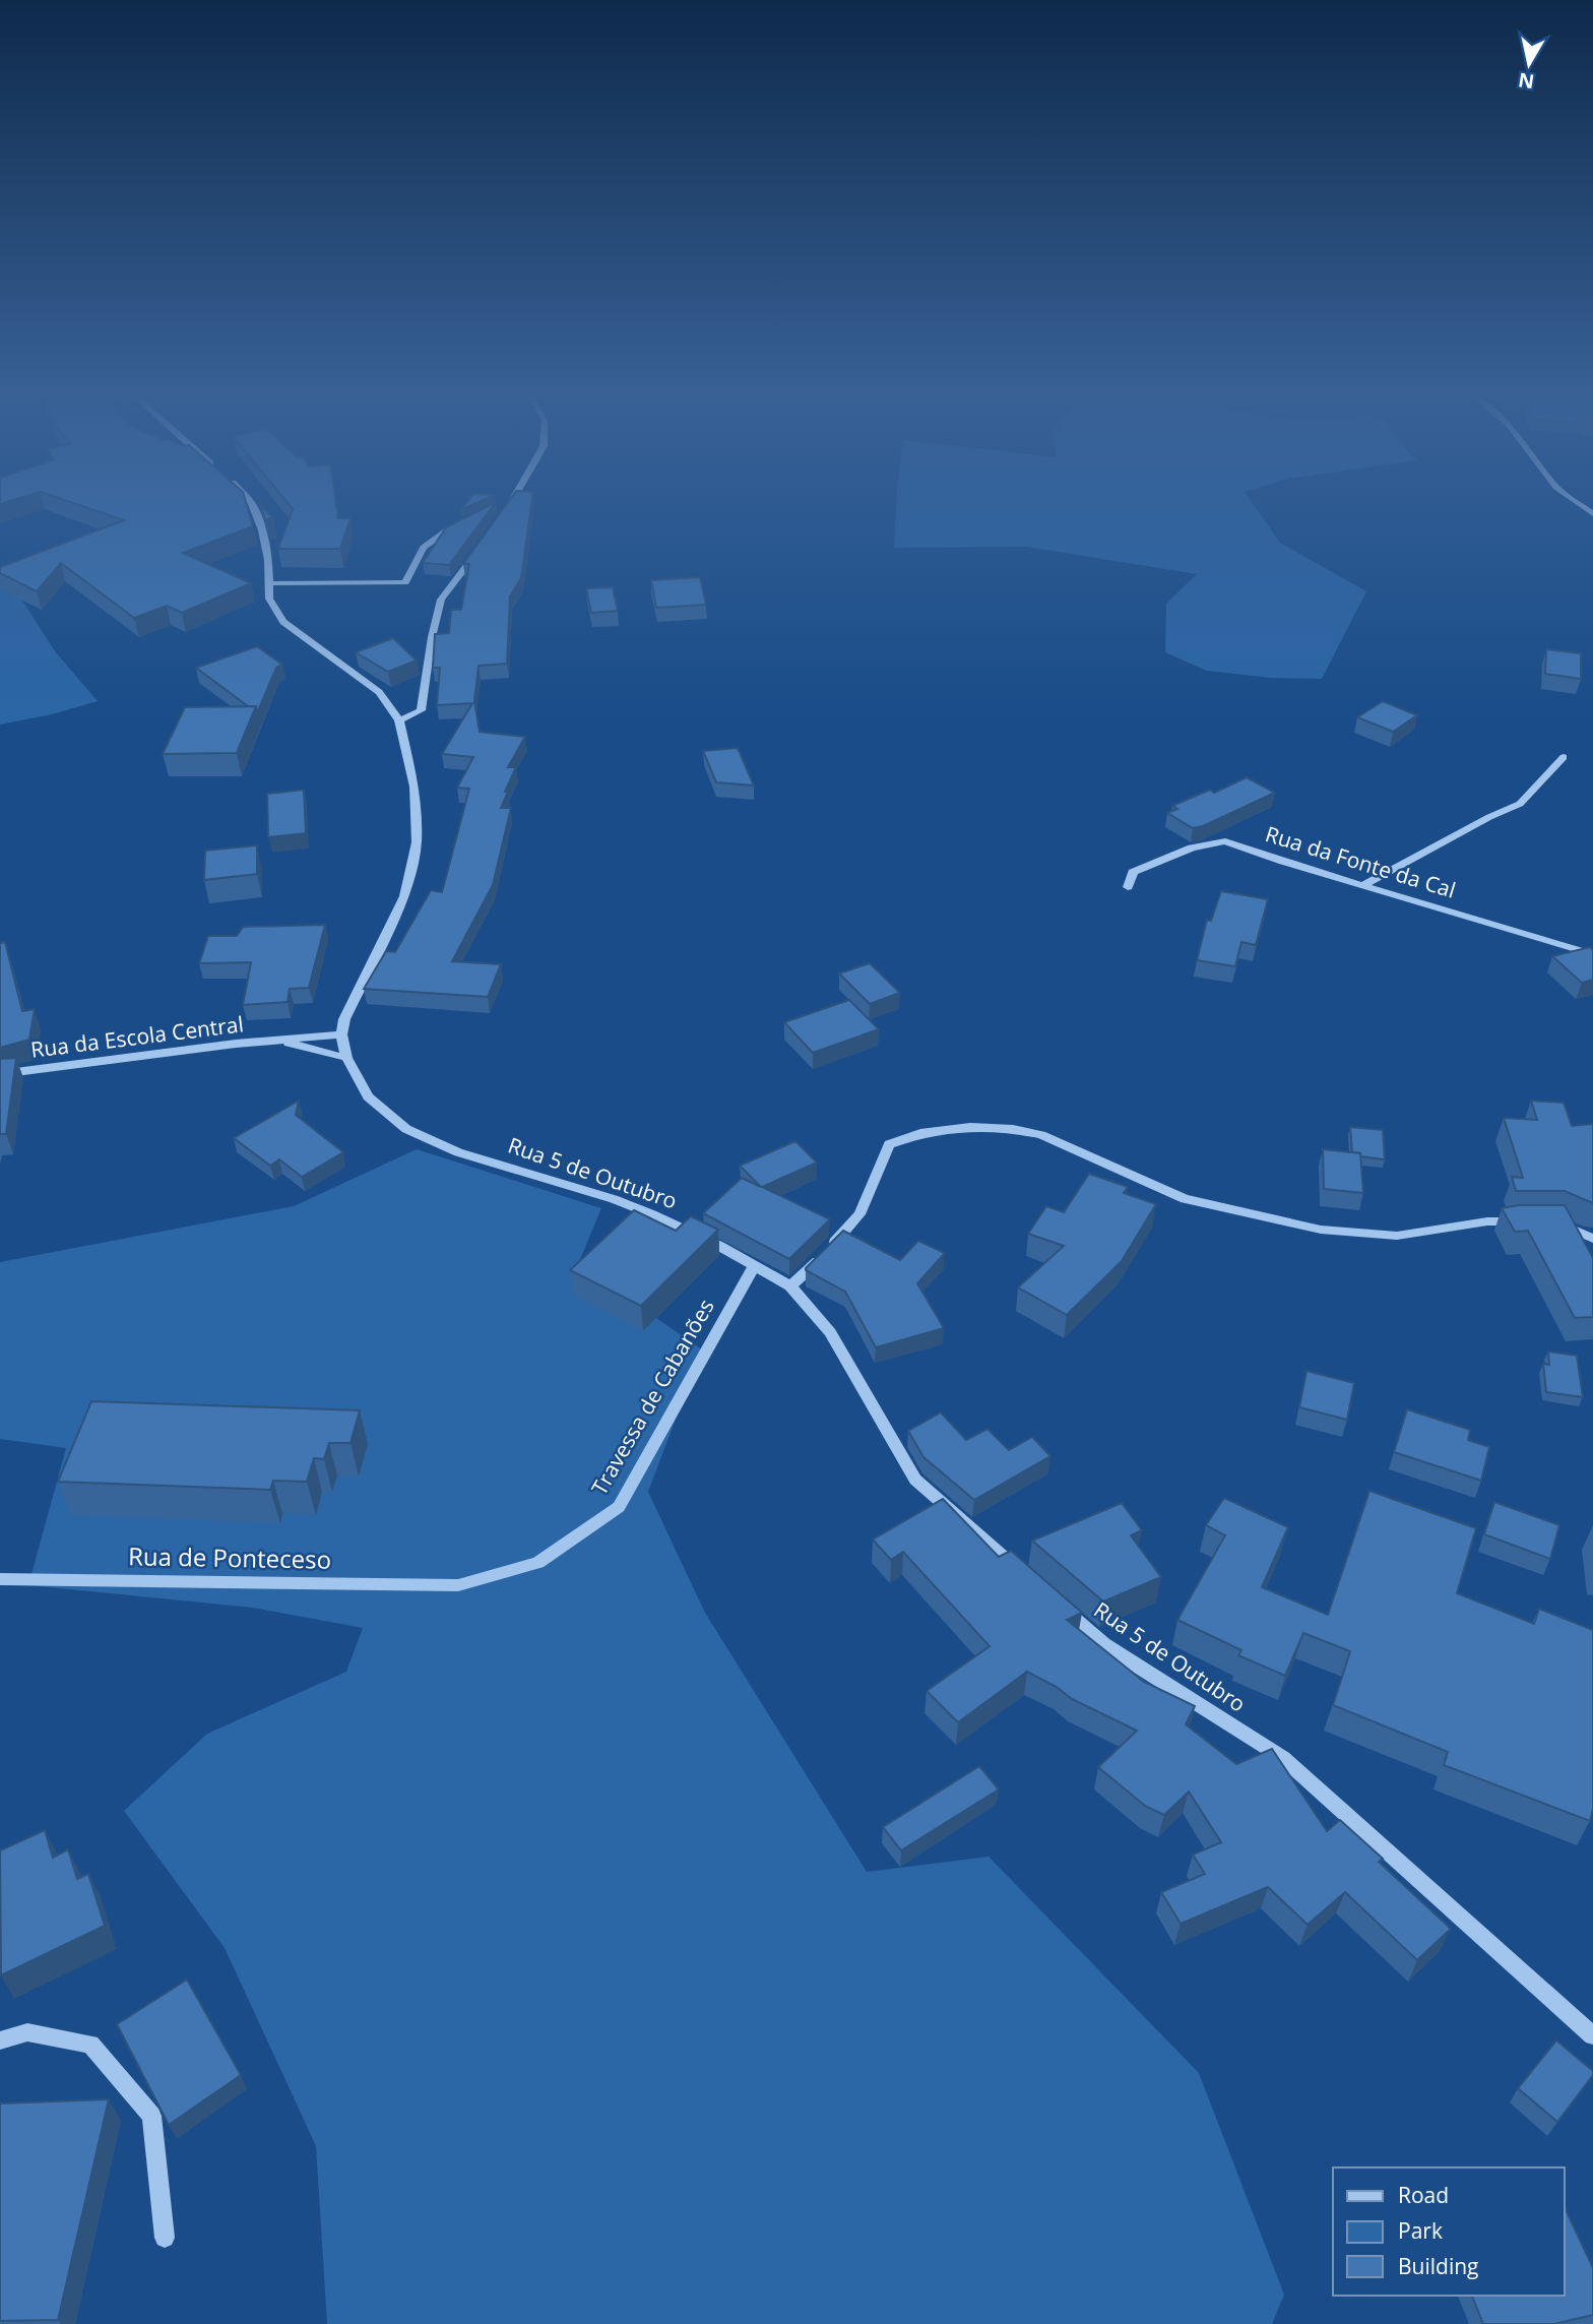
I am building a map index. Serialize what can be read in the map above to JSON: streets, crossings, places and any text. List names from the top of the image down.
{
  "streets": {
    "street": [
      "Rua da Fonte da Cal",
      "Rua da Escola Central",
      "Rua 5 de Outubro",
      "Travessa de Cabanões",
      "Rua de Ponteceso"
    ]
  },
  "crossings": [
    ["Rua da Escola Central", "Rua 5 de Outubro"],
    ["Rua 5 de Outubro", "Travessa de Cabanões"],
    ["Travessa de Cabanões", "Rua de Ponteceso"]
  ],
  "legend": ["Road", "Park", "Building"],
  "north": "bottom"
}
